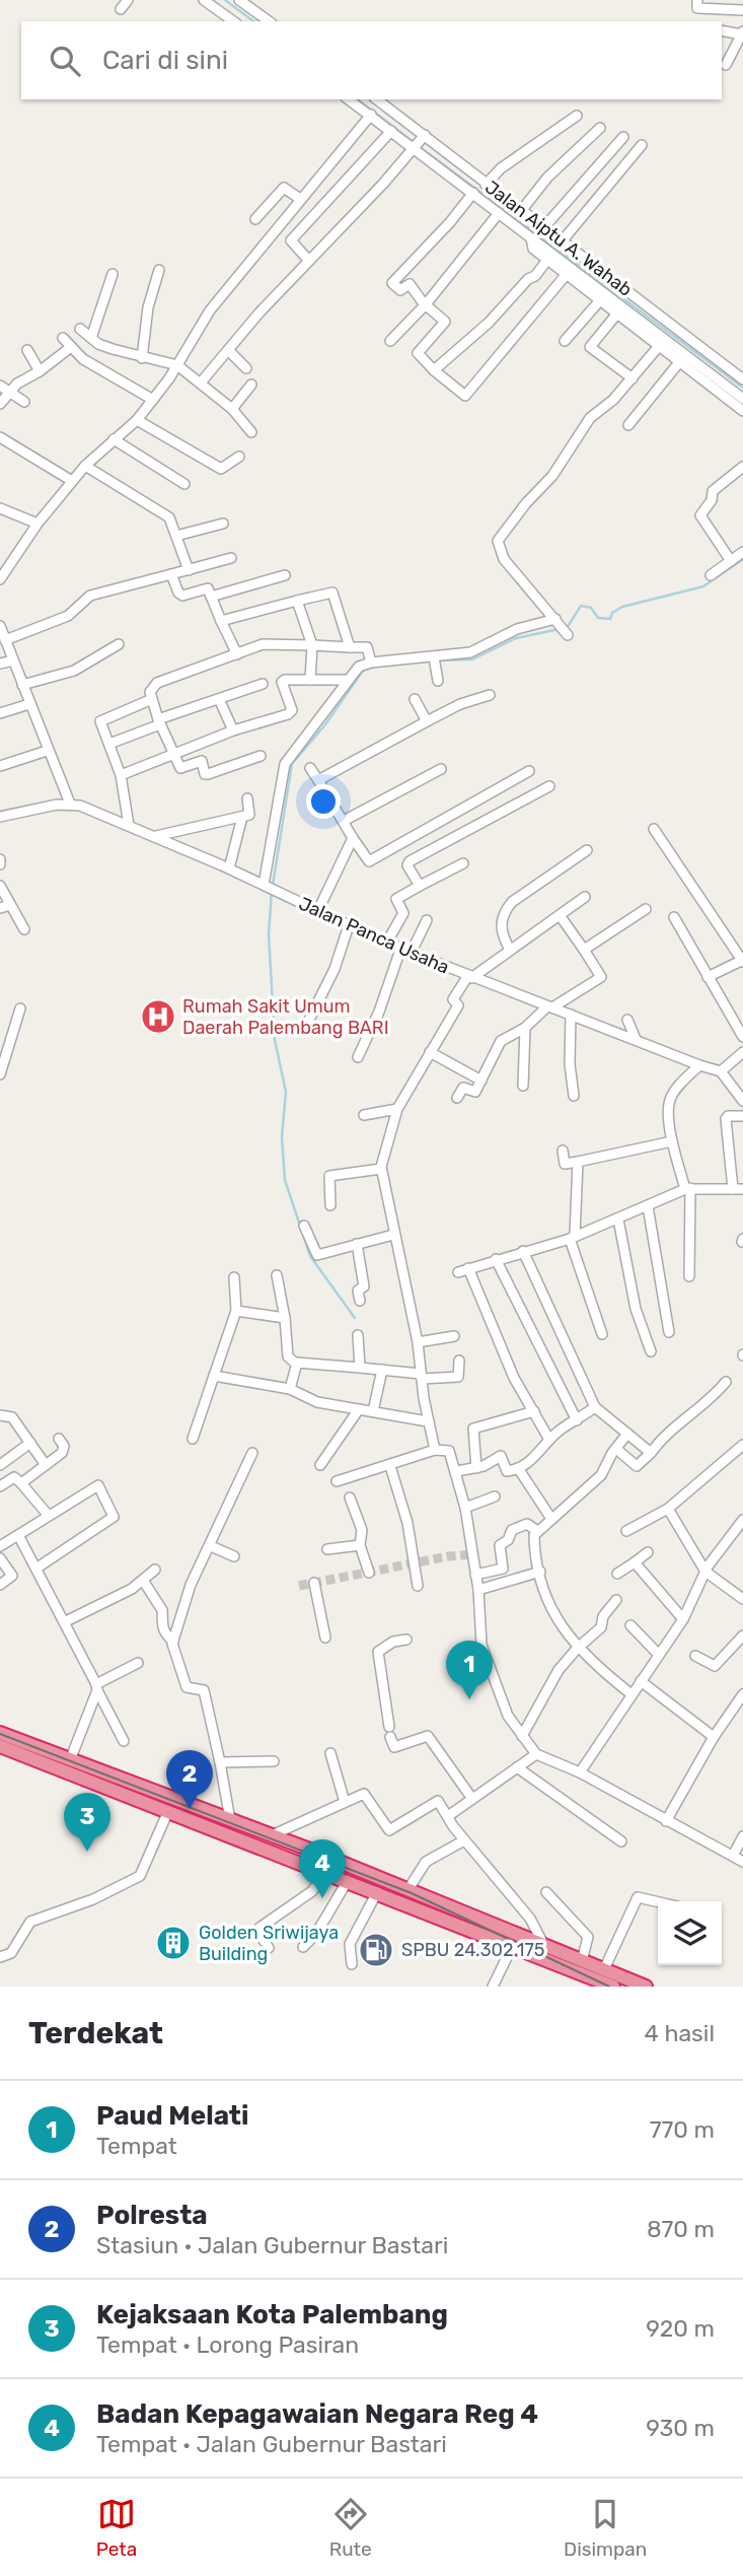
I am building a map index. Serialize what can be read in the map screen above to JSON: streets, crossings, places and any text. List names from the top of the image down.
{
  "streets": {
    "street": ["Jalan Aiptu A. Wahab", "Jalan Panca Usaha"]
  },
  "places": {
    "hospital": ["Rumah Sakit Umum Daerah Palembang BARI"],
    "building": ["Golden Sriwijaya Building"],
    "fuel station": ["SPBU 24.302.175"]
  },
  "page": {
    "search": "Cari di sini",
    "pins": [
      "1",
      "2",
      "3",
      "4"
    ],
    "heading": ["Terdekat", "4 hasil"],
    "list": [
      {
        "mark": "1",
        "name": "Paud Melati",
        "note": "Tempat",
        "value": "770 m"
      },
      {
        "mark": "2",
        "name": "Polresta",
        "note": "Stasiun · Jalan Gubernur Bastari",
        "value": "870 m"
      },
      {
        "mark": "3",
        "name": "Kejaksaan Kota Palembang",
        "note": "Tempat · Lorong Pasiran",
        "value": "920 m"
      },
      {
        "mark": "4",
        "name": "Badan Kepagawaian Negara Reg 4",
        "note": "Tempat · Jalan Gubernur Bastari",
        "value": "930 m"
      }
    ],
    "nav": ["Peta", "Rute", "Disimpan"]
  }
}
